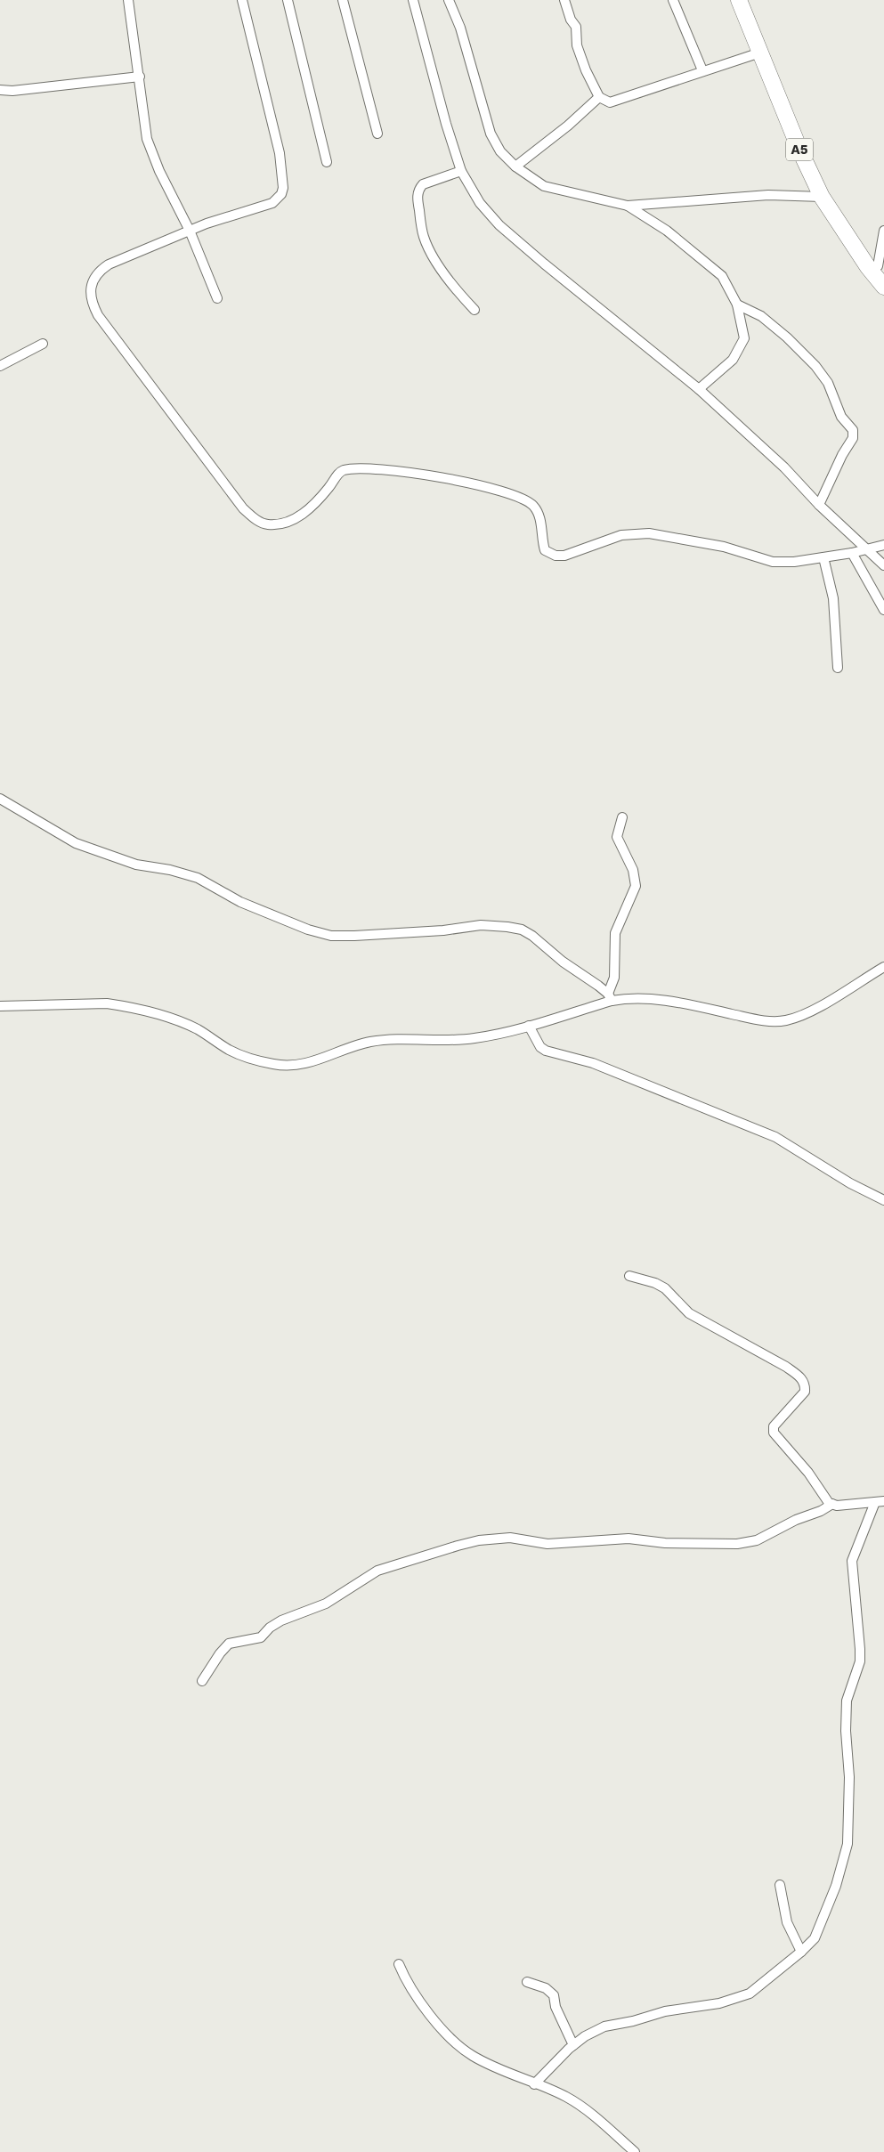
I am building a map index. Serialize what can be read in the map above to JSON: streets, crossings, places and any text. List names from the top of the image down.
{
  "streets": {
    "highway": ["A5"]
  }
}
